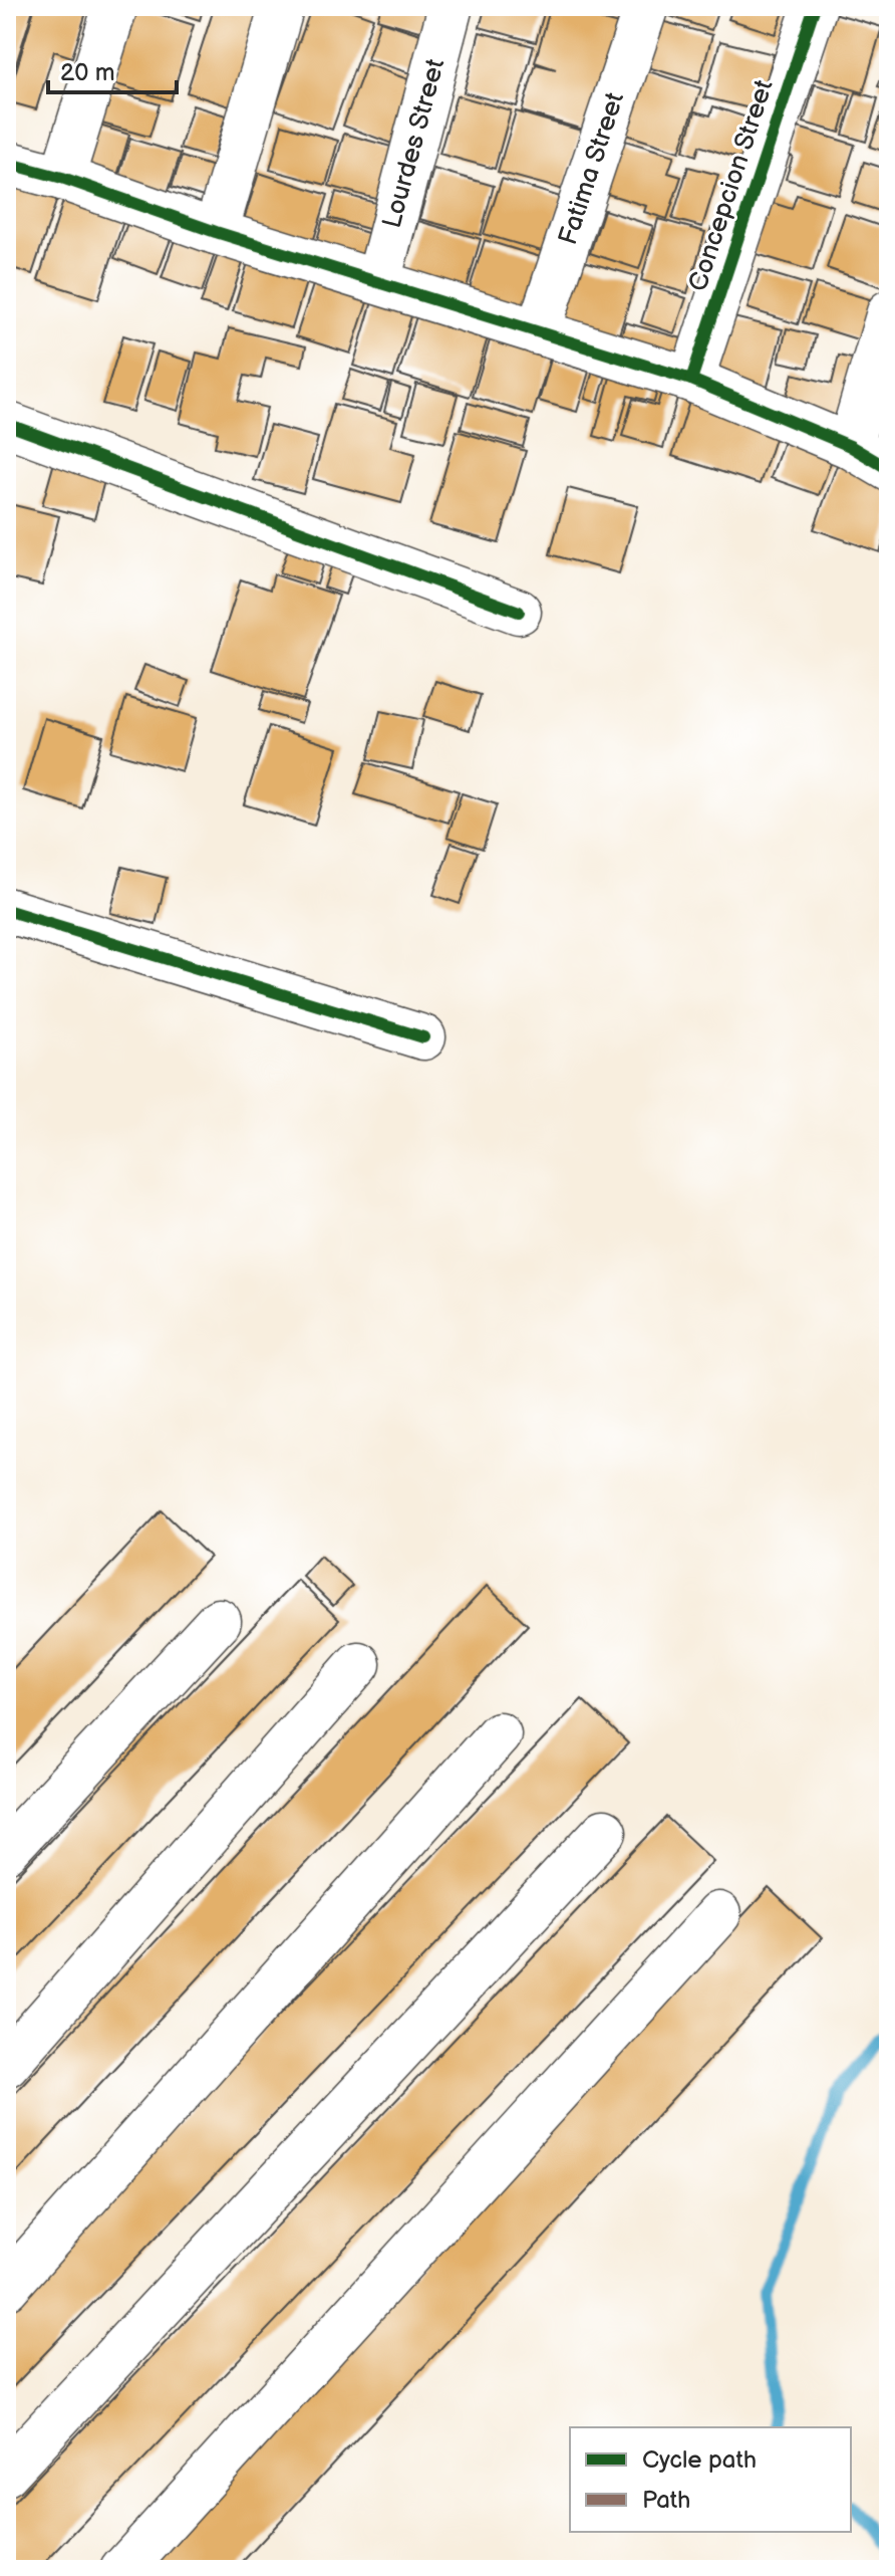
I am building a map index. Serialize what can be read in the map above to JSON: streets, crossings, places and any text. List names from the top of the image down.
{
  "streets": {
    "street": ["Lourdes Street", "Fatima Street", "Concepcion Street"]
  },
  "legend": ["Cycle path", "Path"],
  "scale_bar": "20 m"
}
